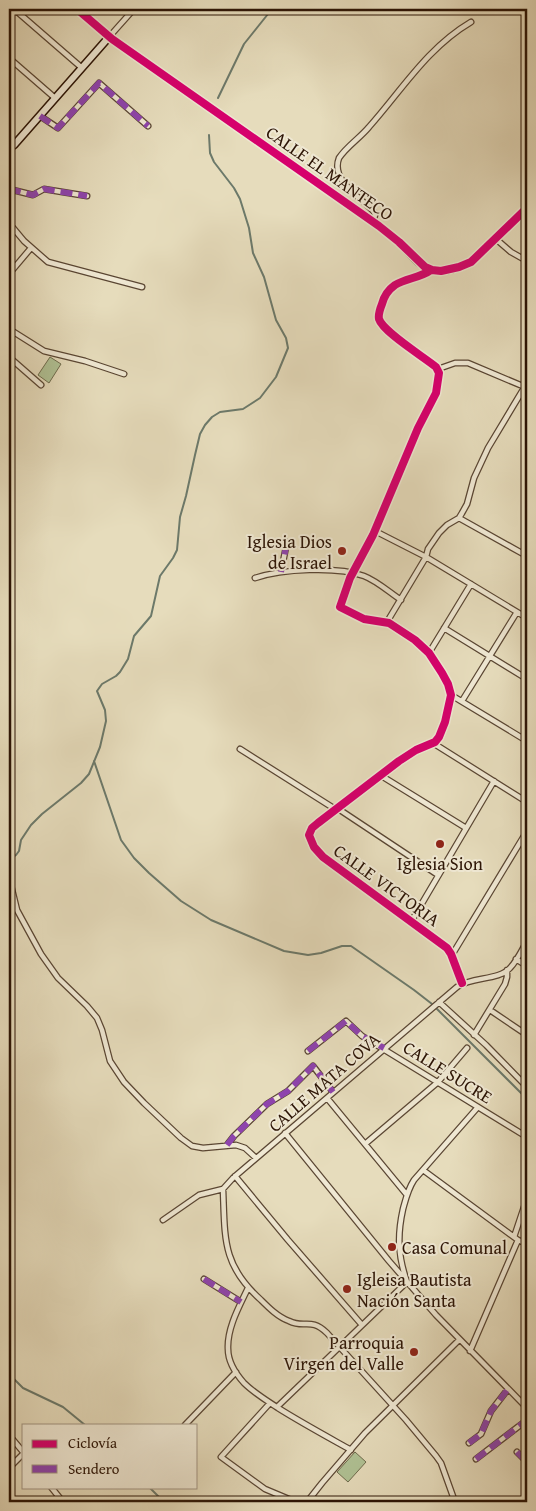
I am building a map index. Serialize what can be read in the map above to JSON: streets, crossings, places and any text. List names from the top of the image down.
{
  "streets": {
    "street": [
      "CALLE EL MANTECO",
      "CALLE VICTORIA",
      "CALLE SUCRE",
      "CALLE MATA COVA"
    ]
  },
  "crossings": [
    ["CALLE VICTORIA", "CALLE MATA COVA"],
    ["CALLE SUCRE", "CALLE MATA COVA"]
  ],
  "places": [
    "Iglesia Dios de Israel",
    "Iglesia Sion",
    "Casa Comunal",
    "Igleisa Bautista Nación Santa",
    "Parroquia Virgen del Valle"
  ],
  "legend": ["Ciclovía", "Sendero"]
}
